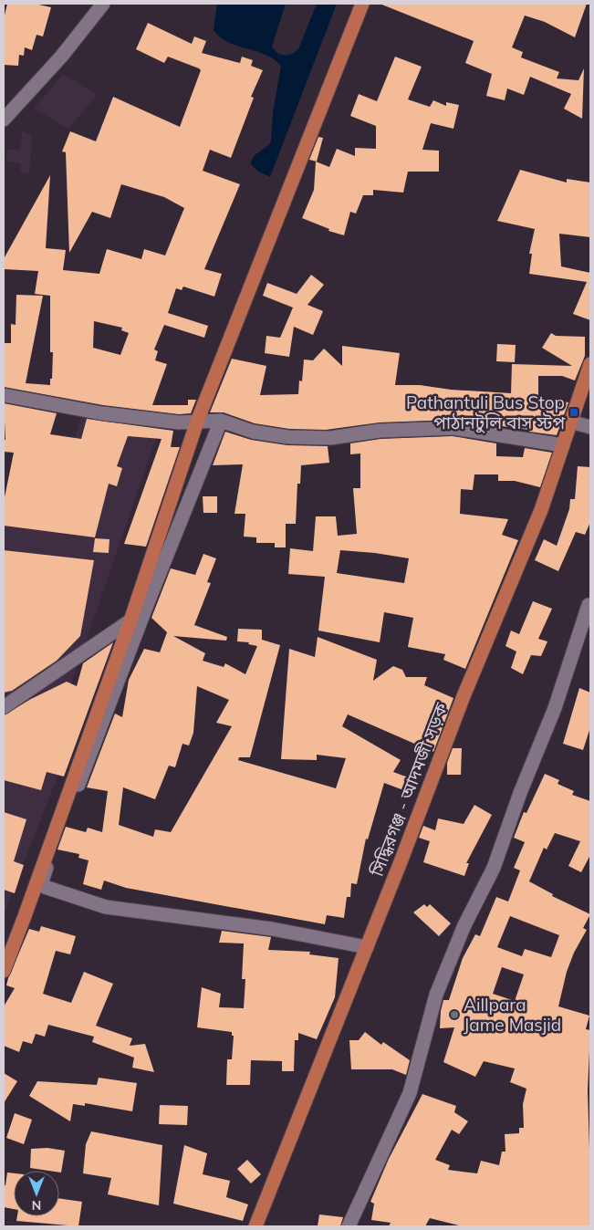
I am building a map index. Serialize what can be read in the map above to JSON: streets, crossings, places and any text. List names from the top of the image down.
{
  "streets": {
    "main road": ["সিদ্ধিরগঞ্জ - আদমজী সড়ক"]
  },
  "places": {
    "transit": ["Pathantuli Bus Stop পাঠানটুলি বাস স্টপ"],
    "other": ["Aillpara Jame Masjid"]
  },
  "north": "bottom"
}
